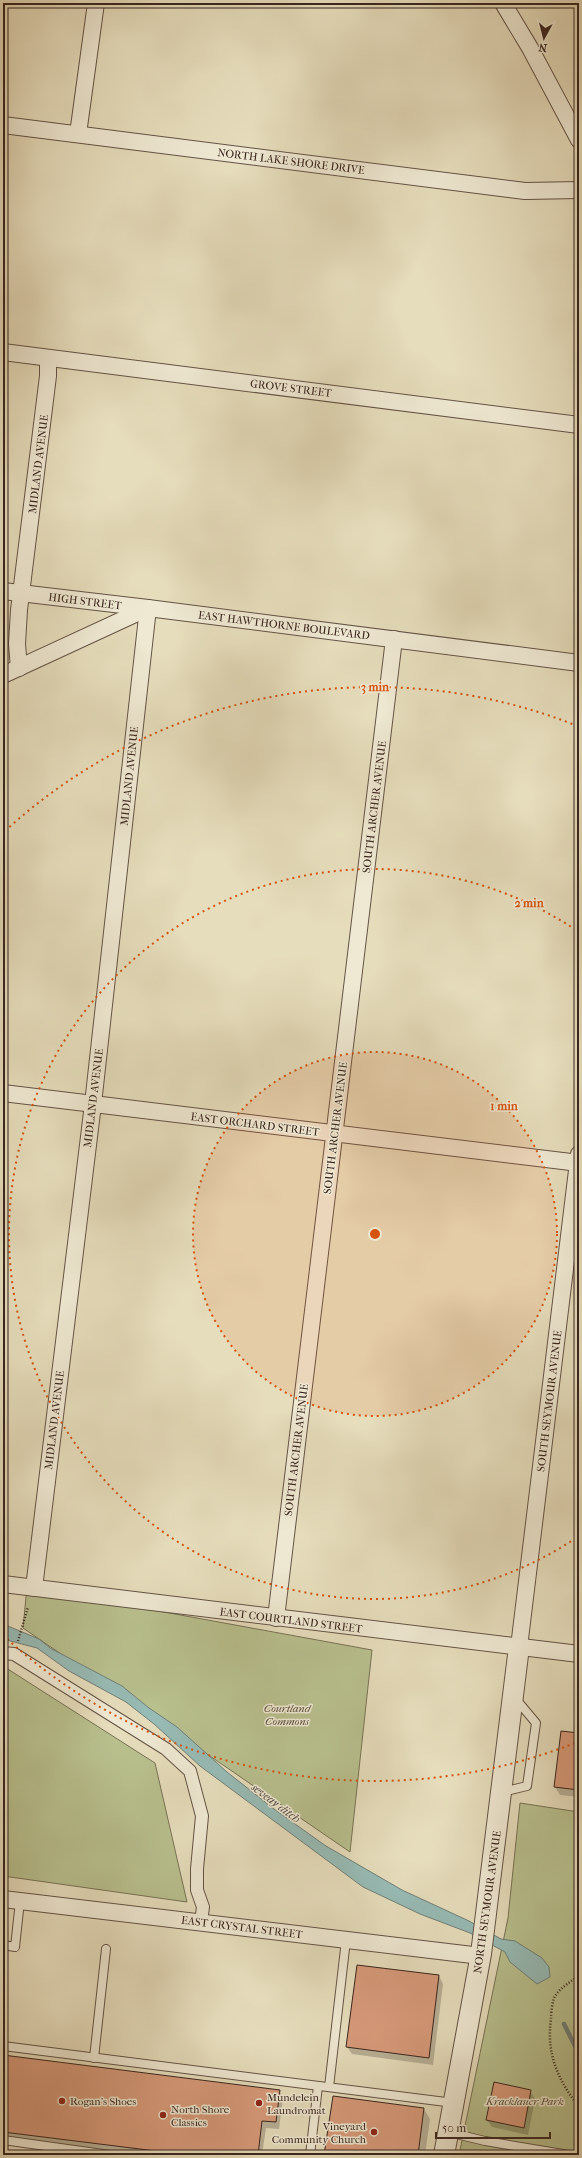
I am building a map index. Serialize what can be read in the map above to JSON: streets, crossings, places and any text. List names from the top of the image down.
{
  "streets": {
    "street": [
      "NORTH LAKE SHORE DRIVE",
      "GROVE STREET",
      "MIDLAND AVENUE",
      "HIGH STREET",
      "EAST HAWTHORNE BOULEVARD",
      "SOUTH ARCHER AVENUE",
      "EAST ORCHARD STREET",
      "SOUTH SEYMOUR AVENUE",
      "EAST COURTLAND STREET",
      "NORTH SEYMOUR AVENUE",
      "EAST CRYSTAL STREET"
    ]
  },
  "crossings": [
    ["GROVE STREET", "MIDLAND AVENUE"],
    ["MIDLAND AVENUE", "HIGH STREET"],
    ["MIDLAND AVENUE", "EAST HAWTHORNE BOULEVARD"],
    ["MIDLAND AVENUE", "EAST ORCHARD STREET"],
    ["MIDLAND AVENUE", "EAST COURTLAND STREET"],
    ["HIGH STREET", "EAST HAWTHORNE BOULEVARD"],
    ["EAST HAWTHORNE BOULEVARD", "SOUTH ARCHER AVENUE"],
    ["SOUTH ARCHER AVENUE", "EAST ORCHARD STREET"],
    ["SOUTH ARCHER AVENUE", "EAST COURTLAND STREET"],
    ["EAST ORCHARD STREET", "SOUTH SEYMOUR AVENUE"],
    ["SOUTH SEYMOUR AVENUE", "EAST COURTLAND STREET"],
    ["SOUTH SEYMOUR AVENUE", "NORTH SEYMOUR AVENUE"],
    ["EAST COURTLAND STREET", "NORTH SEYMOUR AVENUE"],
    ["NORTH SEYMOUR AVENUE", "EAST CRYSTAL STREET"]
  ],
  "water": ["seveay ditch"],
  "parks": ["Courtland Commons", "Kracklauer Park"],
  "places": [
    "Rogan's Shoes",
    "Mundelein Laundromat",
    "North Shore Classics",
    "Vineyard Community Church"
  ],
  "scale_bar": "50 m",
  "north": "bottom",
  "rings": ["3 min", "2 min", "1 min"]
}
